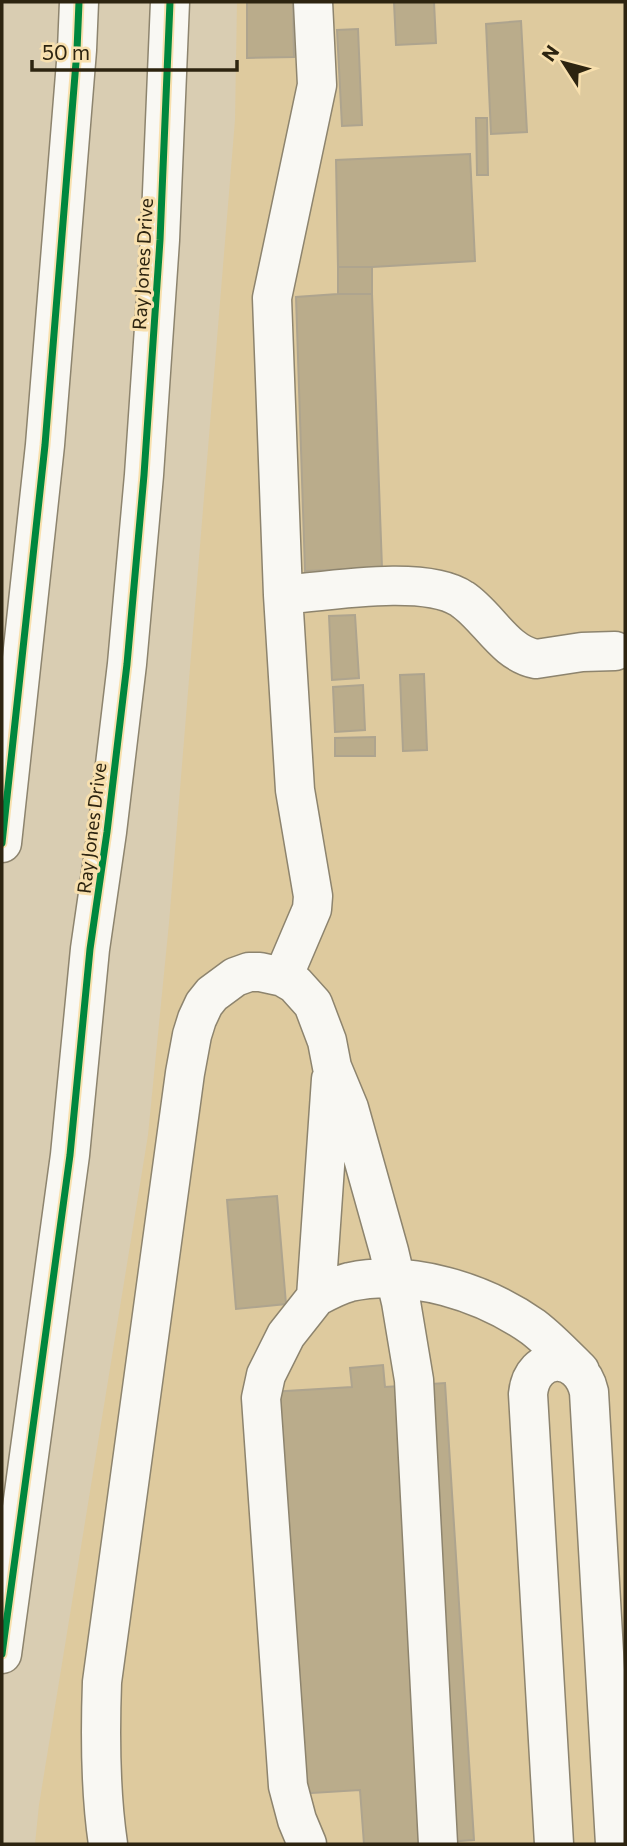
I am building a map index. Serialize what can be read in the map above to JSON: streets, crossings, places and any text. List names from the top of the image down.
{
  "streets": {
    "main road": ["Ray Jones Drive"]
  },
  "scale_bar": "50 m",
  "north": "top left"
}
